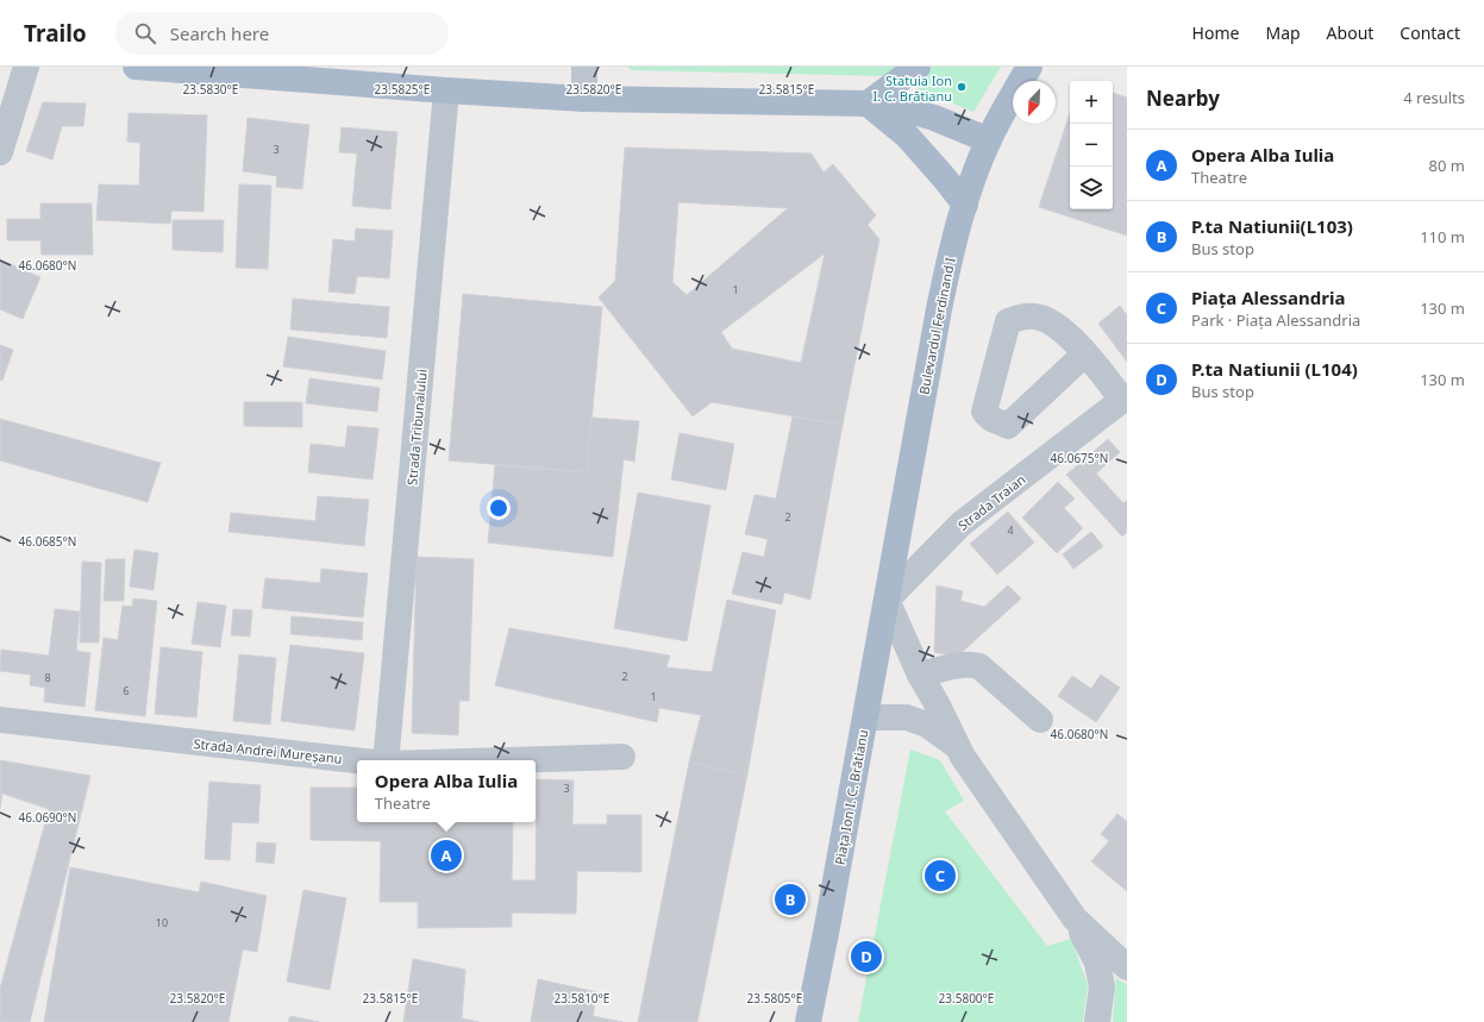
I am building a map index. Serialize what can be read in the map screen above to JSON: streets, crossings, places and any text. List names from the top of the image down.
{
  "streets": {
    "main road": ["Bulevardul Ferdinand I", "Piața Ion I. C. Brătianu"],
    "street": ["Strada Tribunalului", "Strada Traian", "Strada Andrei Mureșanu"]
  },
  "crossings": [
    ["Bulevardul Ferdinand I", "Strada Traian"],
    ["Bulevardul Ferdinand I", "Piața Ion I. C. Brătianu"],
    ["Strada Traian", "Piața Ion I. C. Brătianu"]
  ],
  "places": ["Statuia Ion I. C. Brătianu"],
  "house_numbers": [
    "3",
    "1",
    "2",
    "4",
    "2",
    "8",
    "6",
    "1",
    "3",
    "10"
  ],
  "north": "bottom left",
  "page": {
    "header": "Trailo",
    "search": "Search here",
    "nav": [
      "Home",
      "Map",
      "About",
      "Contact"
    ],
    "heading": ["Nearby", "4 results"],
    "map_buttons": ["+", "−"],
    "list": [
      {
        "mark": "A",
        "name": "Opera Alba Iulia",
        "note": "Theatre",
        "value": "80 m"
      },
      {
        "mark": "B",
        "name": "P.ta Natiunii(L103)",
        "note": "Bus stop",
        "value": "110 m"
      },
      {
        "mark": "C",
        "name": "Piața Alessandria",
        "note": "Park · Piața Alessandria",
        "value": "130 m"
      },
      {
        "mark": "D",
        "name": "P.ta Natiunii (L104)",
        "note": "Bus stop",
        "value": "130 m"
      }
    ],
    "popup": ["Opera Alba Iulia", "Theatre"],
    "pins": [
      "A",
      "C",
      "B",
      "D"
    ]
  },
  "coordinates": [
    "23.5825°E",
    "23.5820°E",
    "23.5815°E",
    "23.5830°E",
    "46.0680°N",
    "46.0675°N",
    "46.0685°N",
    "46.0690°N",
    "23.5810°E",
    "23.5805°E",
    "23.5800°E"
  ]
}
